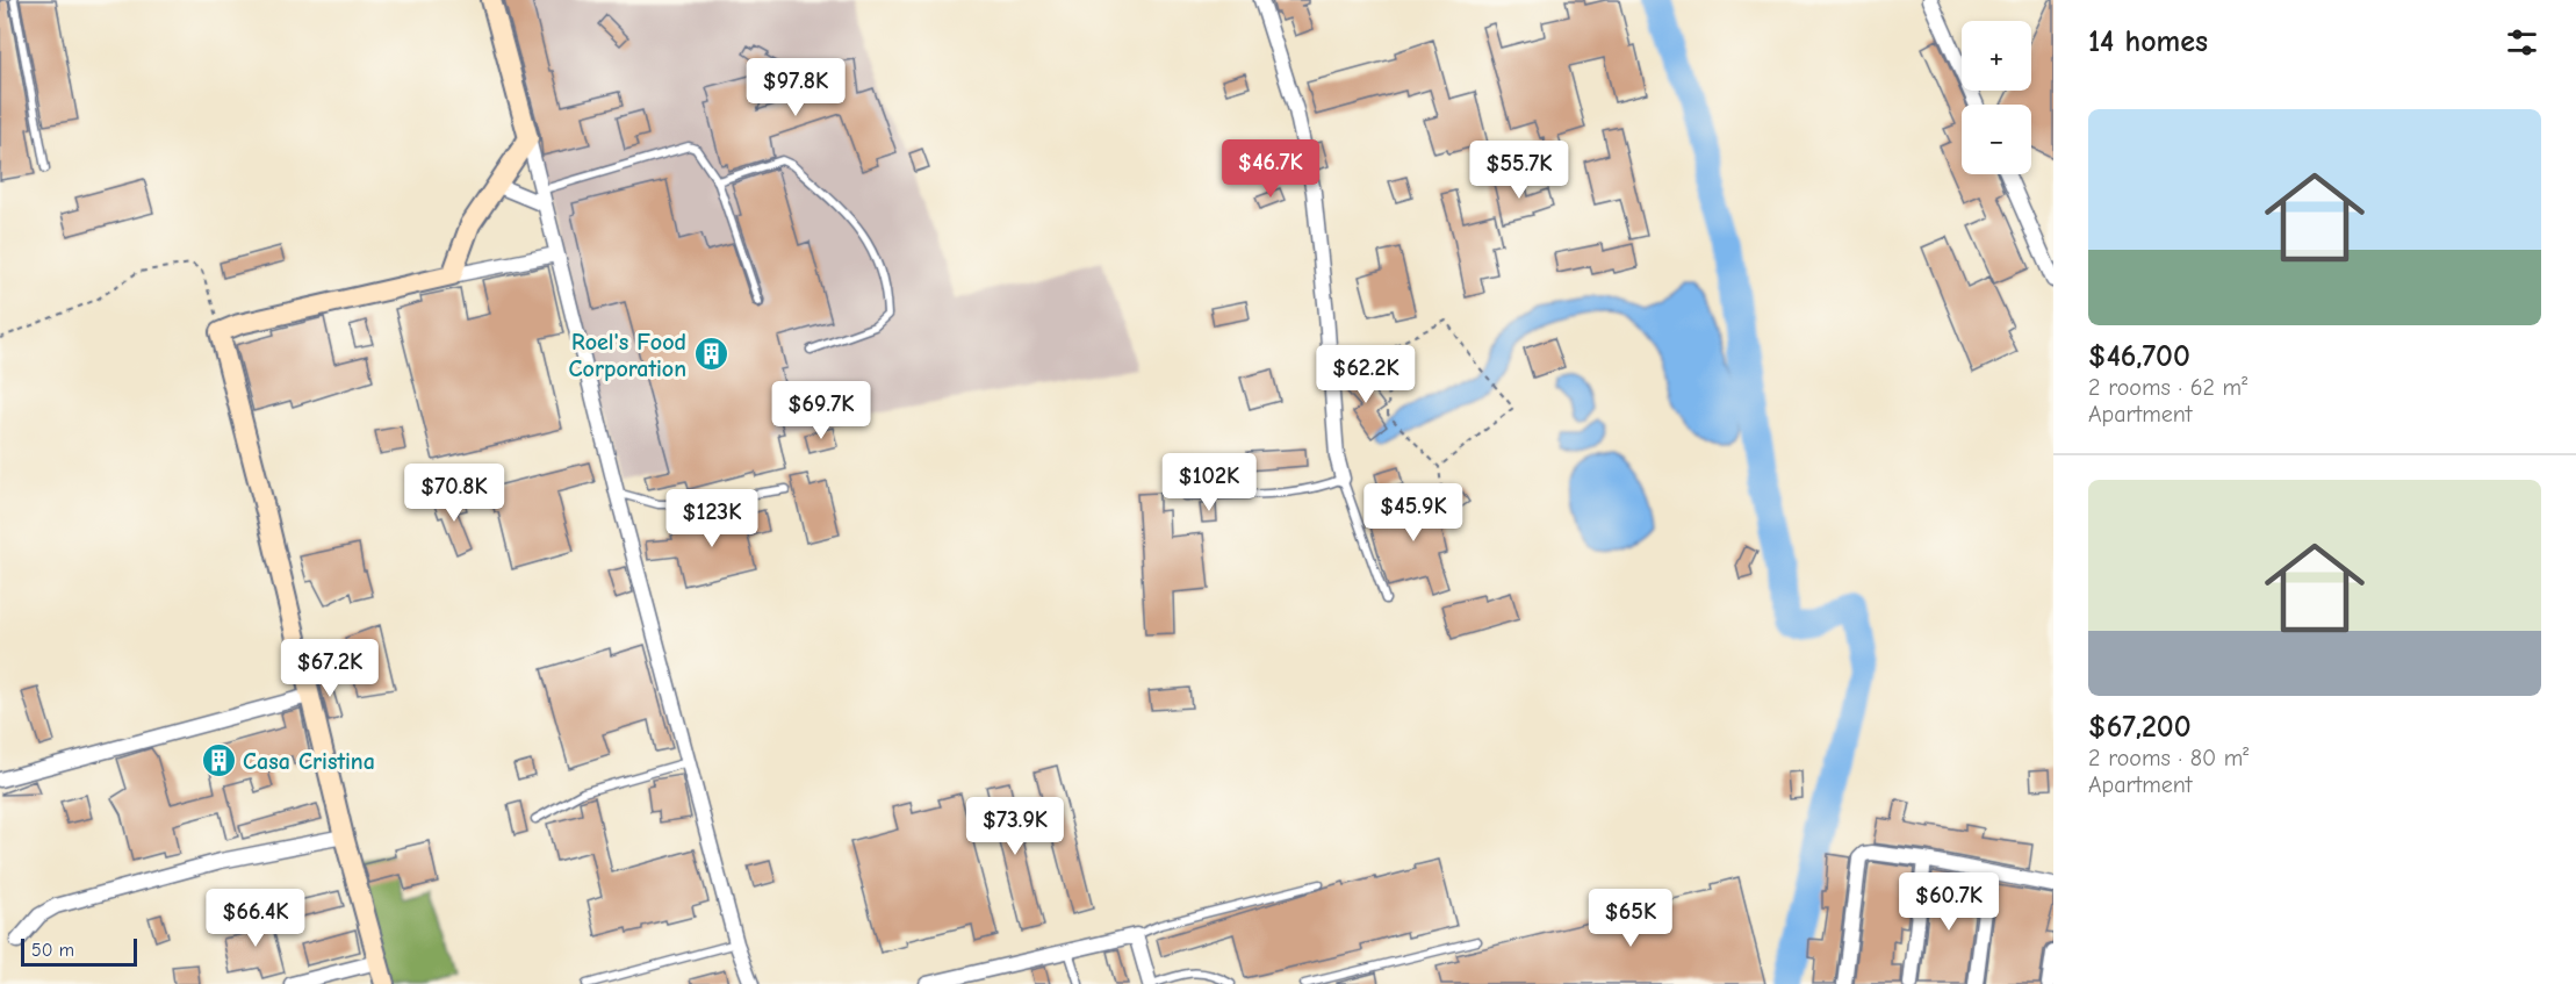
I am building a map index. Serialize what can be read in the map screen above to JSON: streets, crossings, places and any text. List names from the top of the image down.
{
  "places": {
    "building": ["Roel's Food Corporation", "Casa Cristina"]
  },
  "scale_bar": "50 m",
  "page": {
    "heading": "14 homes",
    "map_buttons": ["+", "−"],
    "price": [
      "$97.8K",
      "$46.7K",
      "$55.7K",
      "$62.2K",
      "$69.7K",
      "$102K",
      "$70.8K",
      "$45.9K",
      "$123K",
      "$67.2K",
      "$73.9K",
      "$60.7K",
      "$66.4K",
      "$65K"
    ],
    "list": [
      {
        "name": "$46,700",
        "note": "2 rooms · 62 m² · Apartment"
      },
      {
        "name": "$67,200",
        "note": "2 rooms · 80 m² · Apartment"
      }
    ],
    "scale": "50 m"
  }
}
